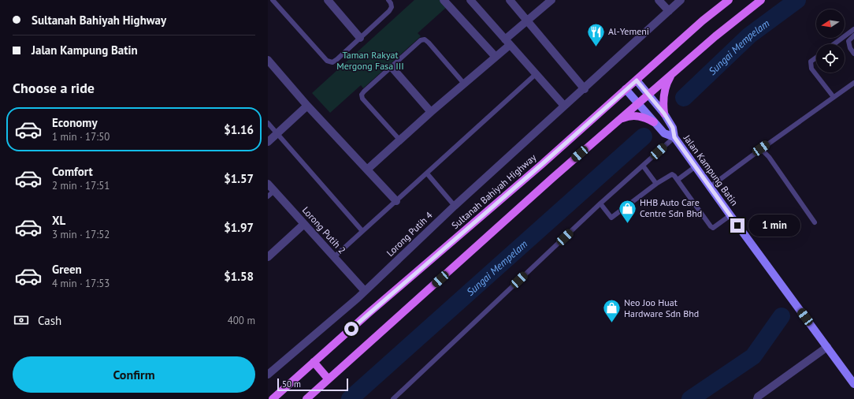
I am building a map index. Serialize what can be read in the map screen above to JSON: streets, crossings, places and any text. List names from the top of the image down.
{
  "streets": {
    "main road": ["Sultanah Bahiyah Highway"],
    "street": ["Jalan Kampung Batin", "Lorong Putih 2", "Lorong Putih 4"]
  },
  "crossings": [
    ["Jalan Kampung Batin", "Sultanah Bahiyah Highway"],
    ["Lorong Putih 2", "Lorong Putih 4"]
  ],
  "water": ["Sungai Mempelam"],
  "parks": ["Taman Rakyat Mergong Fasa III"],
  "places": {
    "restaurant": ["Al-Yemeni"],
    "shop": ["HHB Auto Care Centre Sdn Bhd", "Neo Joo Huat Hardware Sdn Bhd"]
  },
  "scale_bar": "50 m",
  "north": "left",
  "page": {
    "banner": ["Sultanah Bahiyah Highway", "Jalan Kampung Batin"],
    "heading": "Choose a ride",
    "list": [
      {
        "name": "Economy",
        "note": "1 min · 17:50",
        "value": "$1.16"
      },
      {
        "name": "Comfort",
        "note": "2 min · 17:51",
        "value": "$1.57"
      },
      {
        "name": "XL",
        "note": "3 min · 17:52",
        "value": "$1.97"
      },
      {
        "name": "Green",
        "note": "4 min · 17:53",
        "value": "$1.58"
      }
    ],
    "bubble": "1 min",
    "pay": ["Cash", "400 m"],
    "buttons": "Confirm",
    "scale": "50 m"
  }
}
